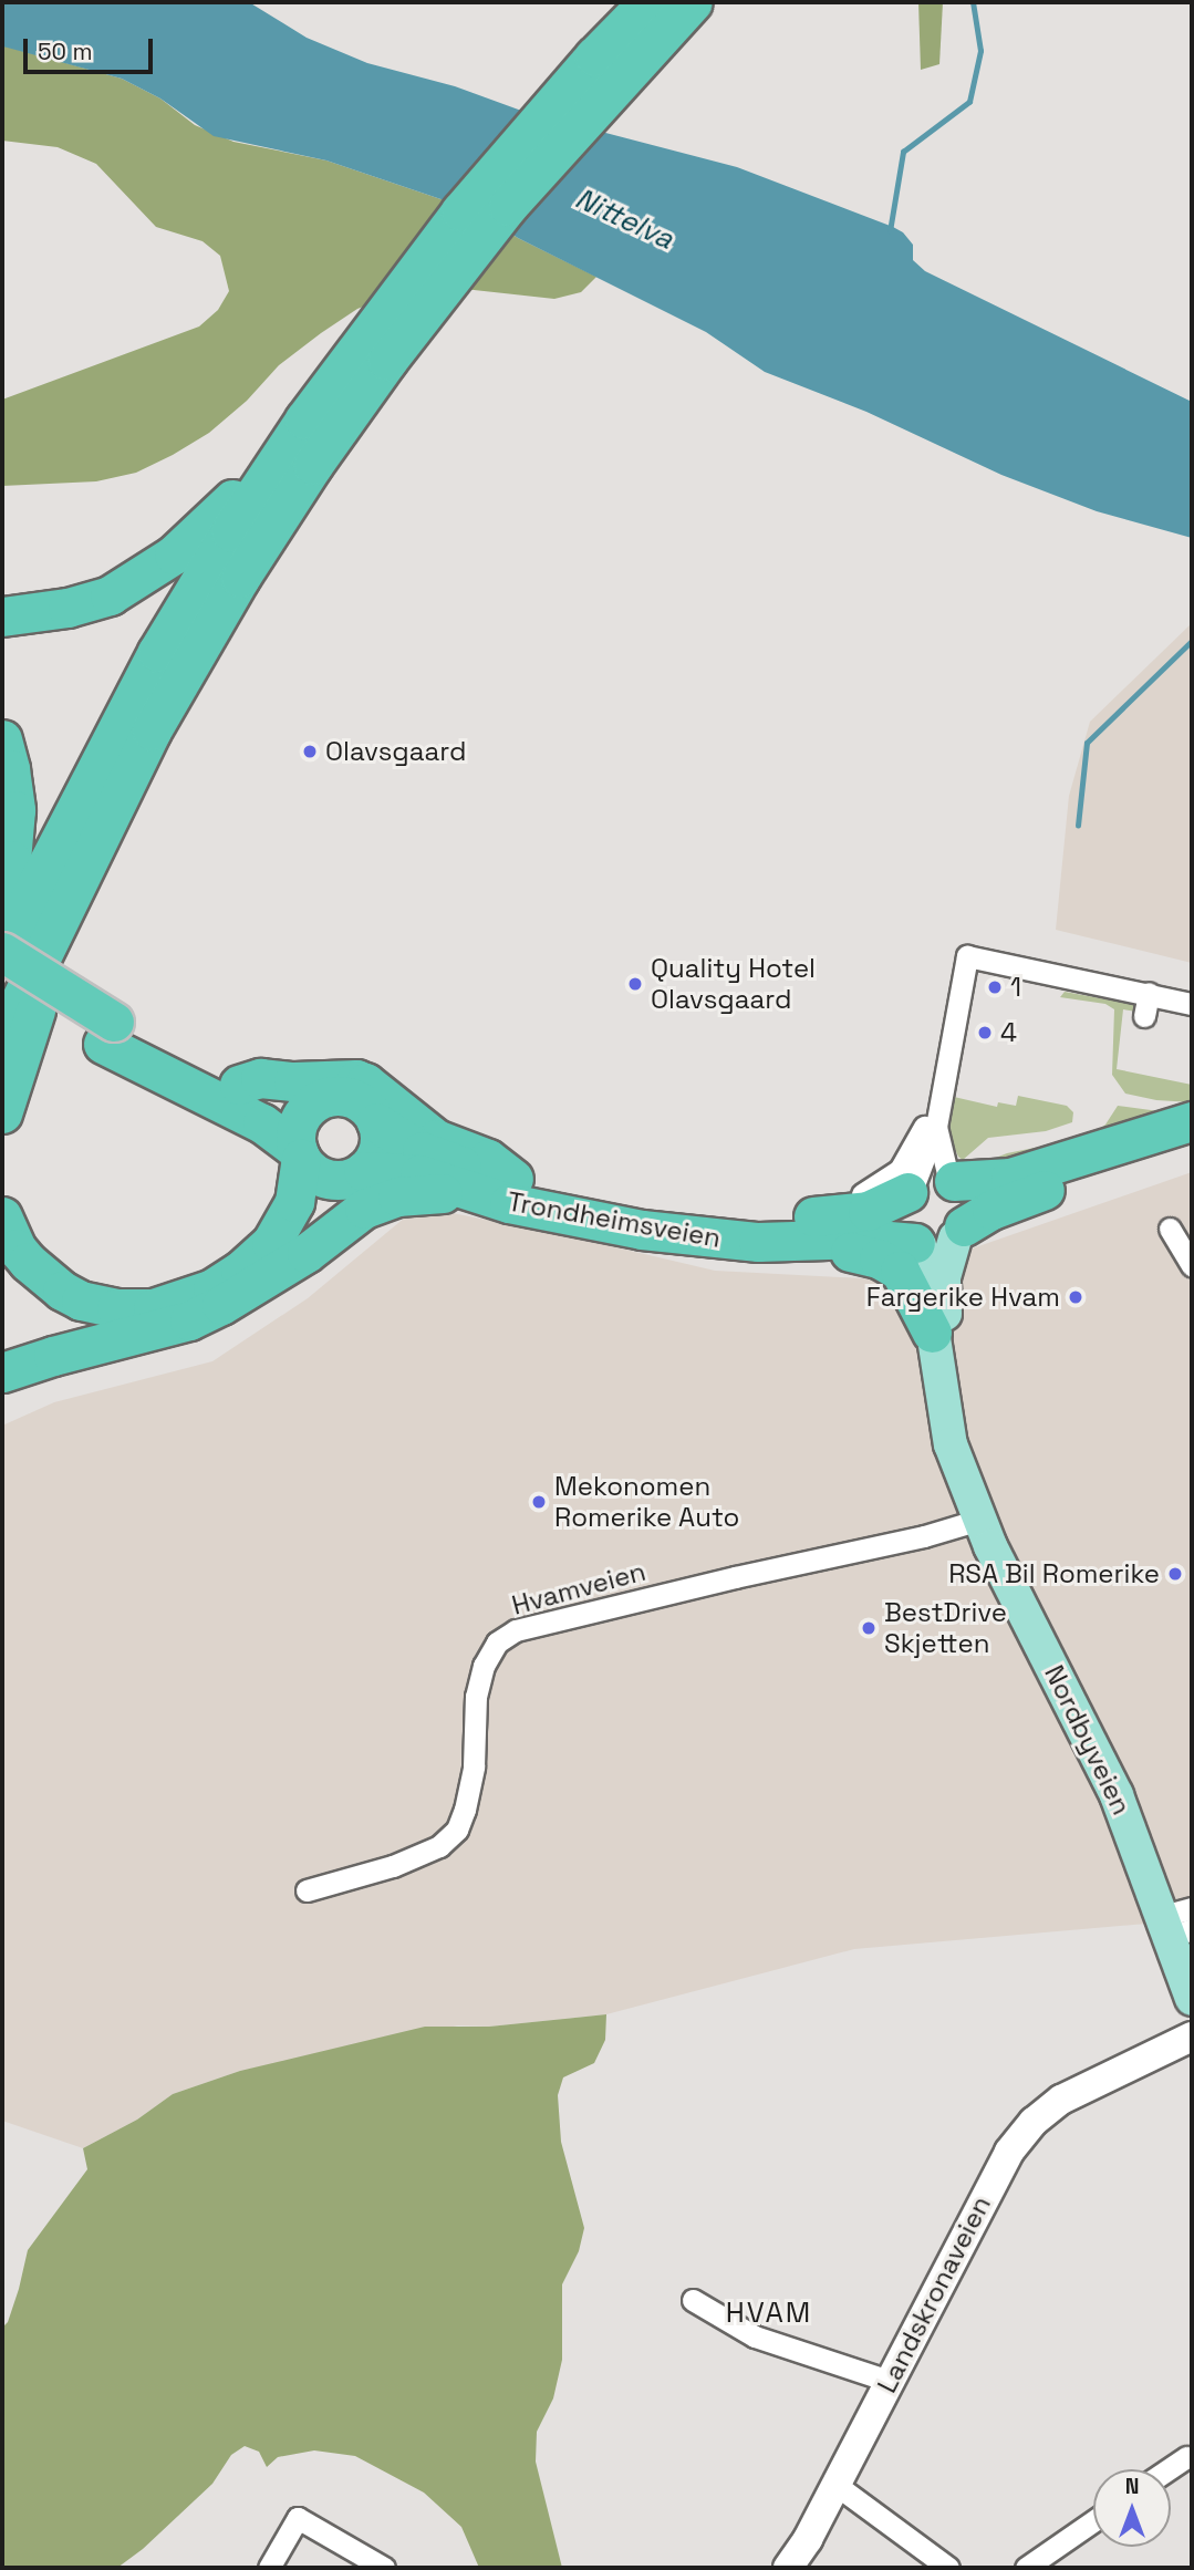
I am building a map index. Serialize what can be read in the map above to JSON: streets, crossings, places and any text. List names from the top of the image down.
{
  "streets": {
    "highway": ["Trondheimsveien"],
    "main road": ["Nordbyveien"],
    "street": ["Hvamveien", "Landskronaveien"]
  },
  "crossings": [
    ["Trondheimsveien", "Nordbyveien"],
    ["Hvamveien", "Nordbyveien"]
  ],
  "districts": ["HVAM"],
  "water": ["Nittelva"],
  "places": [
    "Olavsgaard",
    "Quality Hotel Olavsgaard",
    "1",
    "4",
    "Fargerike Hvam",
    "Mekonomen Romerike Auto",
    "RSA Bil Romerike",
    "BestDrive Skjetten"
  ],
  "scale_bar": "50 m",
  "north": "top"
}
